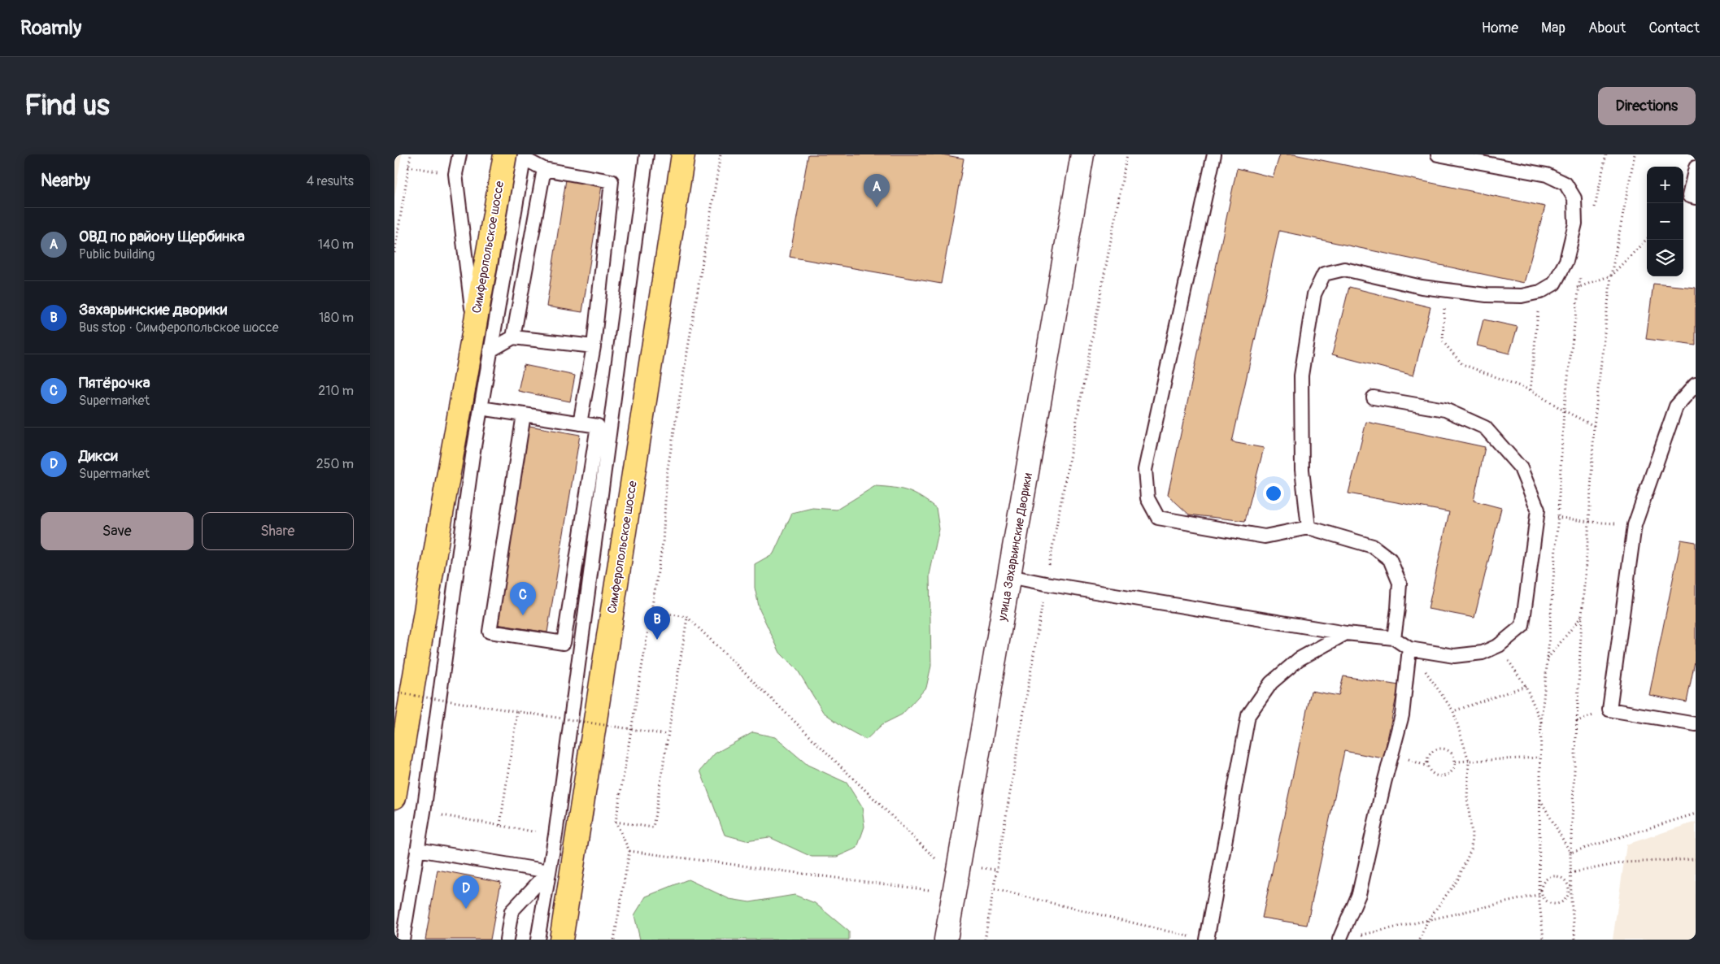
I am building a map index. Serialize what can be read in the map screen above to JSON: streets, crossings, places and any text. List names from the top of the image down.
{
  "streets": {
    "main road": ["Симферопольское шоссе"],
    "street": ["улица Захарьинские Дворики"]
  },
  "page": {
    "header": "Roamly",
    "nav": [
      "Home",
      "Map",
      "About",
      "Contact"
    ],
    "buttons": [
      "Directions",
      ["Save", "Share"]
    ],
    "title": "Find us",
    "heading": ["Nearby", "4 results"],
    "map_buttons": ["+", "−"],
    "pins": [
      "A",
      "C",
      "B",
      "D"
    ],
    "list": [
      {
        "mark": "A",
        "name": "ОВД по району Щербинка",
        "note": "Public building",
        "value": "140 m"
      },
      {
        "mark": "B",
        "name": "Захарьинские дворики",
        "note": "Bus stop · Симферопольское шоссе",
        "value": "180 m"
      },
      {
        "mark": "C",
        "name": "Пятёрочка",
        "note": "Supermarket",
        "value": "210 m"
      },
      {
        "mark": "D",
        "name": "Дикси",
        "note": "Supermarket",
        "value": "250 m"
      }
    ]
  }
}
